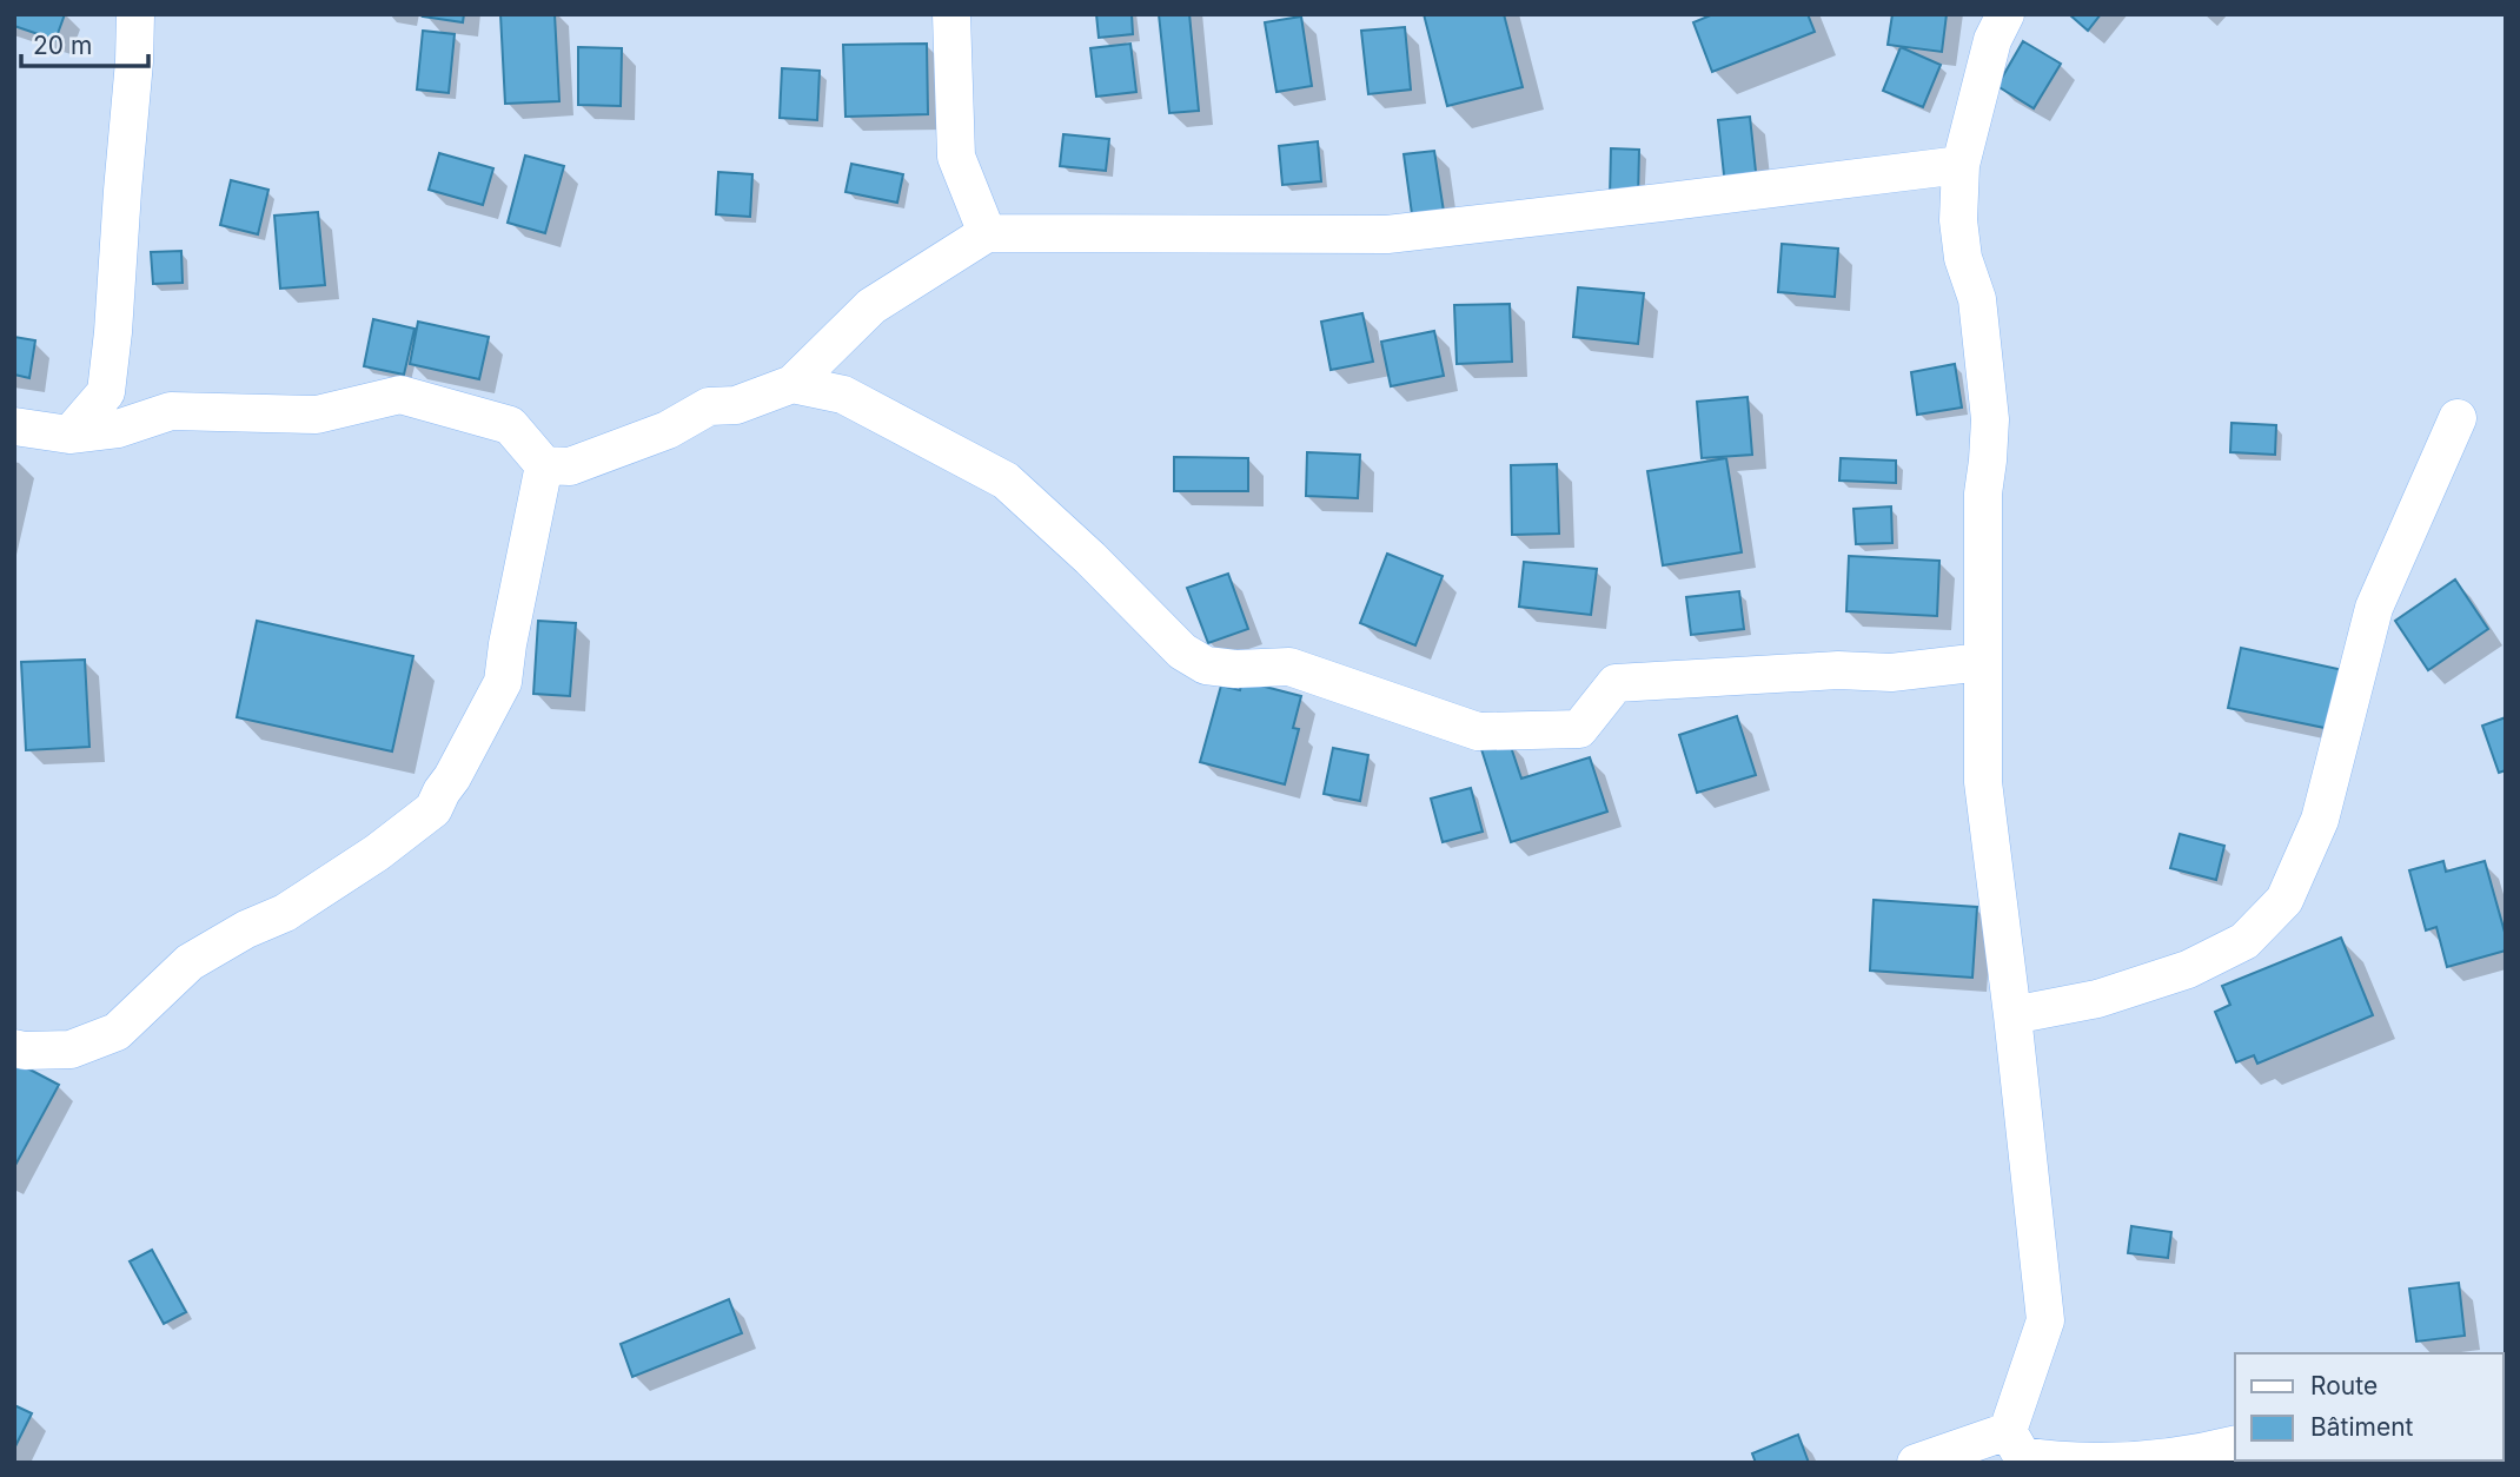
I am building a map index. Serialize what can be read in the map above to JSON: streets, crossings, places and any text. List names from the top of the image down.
{
  "legend": ["Route", "Bâtiment"],
  "scale_bar": "20 m"
}
